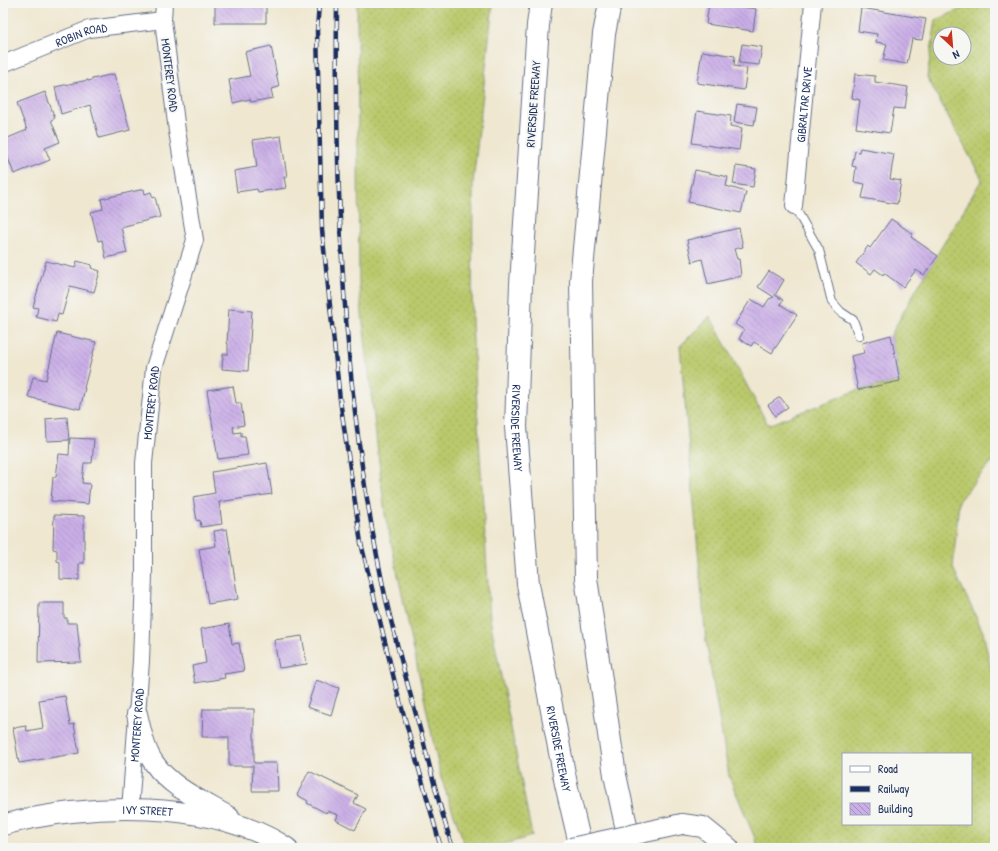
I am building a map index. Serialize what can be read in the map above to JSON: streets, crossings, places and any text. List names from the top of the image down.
{
  "streets": {
    "highway": ["RIVERSIDE FREEWAY"],
    "street": [
      "ROBIN ROAD",
      "MONTEREY ROAD",
      "GIBRALTAR DRIVE",
      "IVY STREET"
    ]
  },
  "crossings": [
    ["ROBIN ROAD", "MONTEREY ROAD"],
    ["MONTEREY ROAD", "IVY STREET"]
  ],
  "legend": ["Road", "Railway", "Building"],
  "north": "bottom right"
}
